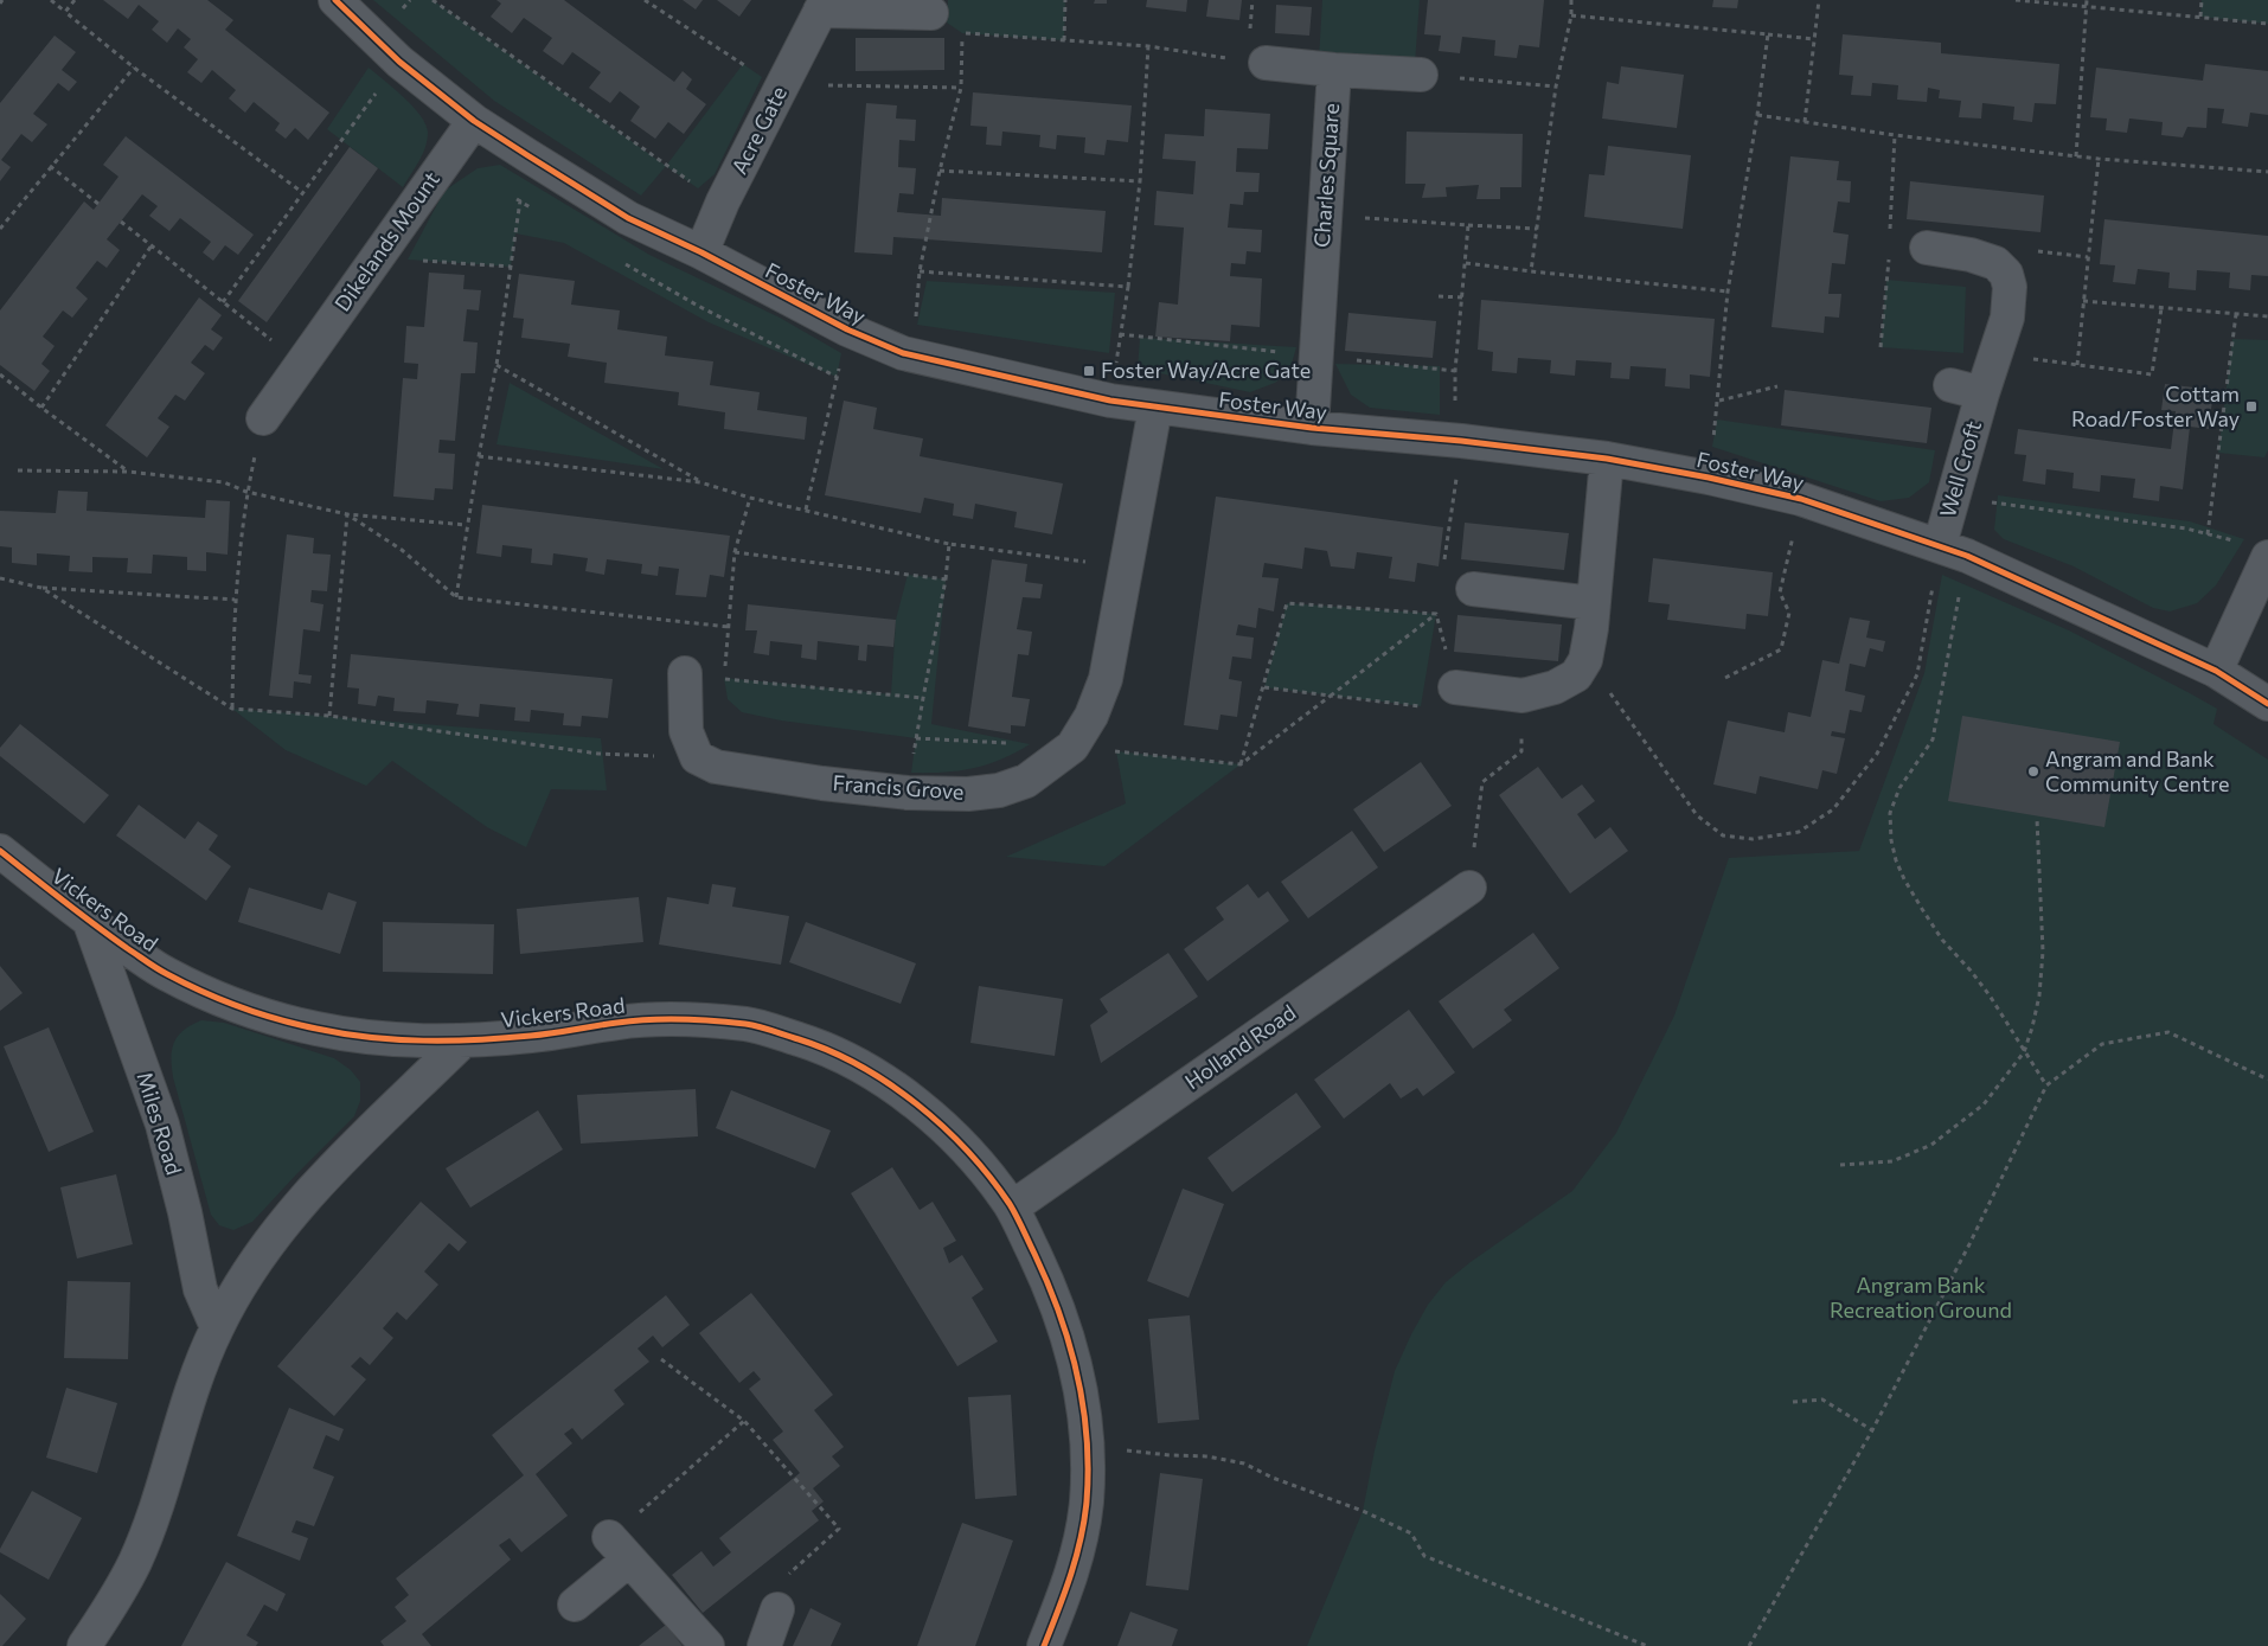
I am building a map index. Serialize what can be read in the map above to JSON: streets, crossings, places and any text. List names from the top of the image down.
{
  "streets": {
    "street": [
      "Acre Gate",
      "Charles Square",
      "Dikelands Mount",
      "Foster Way",
      "Well Croft",
      "Francis Grove",
      "Vickers Road",
      "Holland Road",
      "Miles Road"
    ]
  },
  "crossings": [
    ["Acre Gate", "Foster Way"],
    ["Charles Square", "Foster Way"],
    ["Dikelands Mount", "Foster Way"],
    ["Foster Way", "Well Croft"],
    ["Foster Way", "Francis Grove"],
    ["Vickers Road", "Holland Road"],
    ["Vickers Road", "Miles Road"]
  ],
  "parks": ["Angram Bank Recreation Ground"],
  "places": {
    "transit": ["Foster Way/Acre Gate", "Cottam Road/Foster Way"],
    "other": ["Angram and Bank Community Centre"]
  }
}
